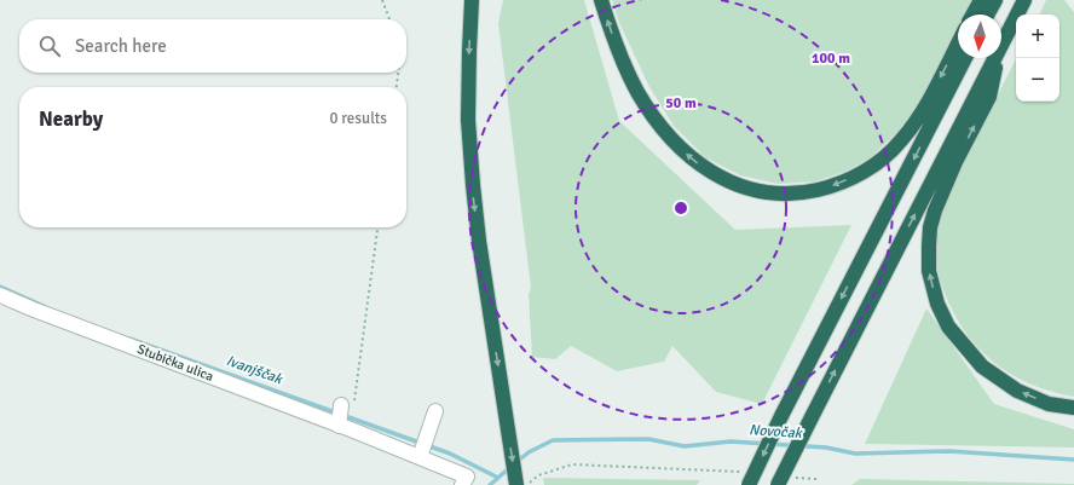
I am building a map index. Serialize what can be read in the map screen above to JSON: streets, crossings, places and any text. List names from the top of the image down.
{
  "streets": {
    "street": ["Stubička ulica"]
  },
  "water": ["Ivanjščak", "Novočak"],
  "north": "bottom",
  "page": {
    "map_buttons": ["+", "−"],
    "search": "Search here",
    "heading": ["Nearby", "0 results"]
  },
  "rings": ["100 m", "50 m"]
}
